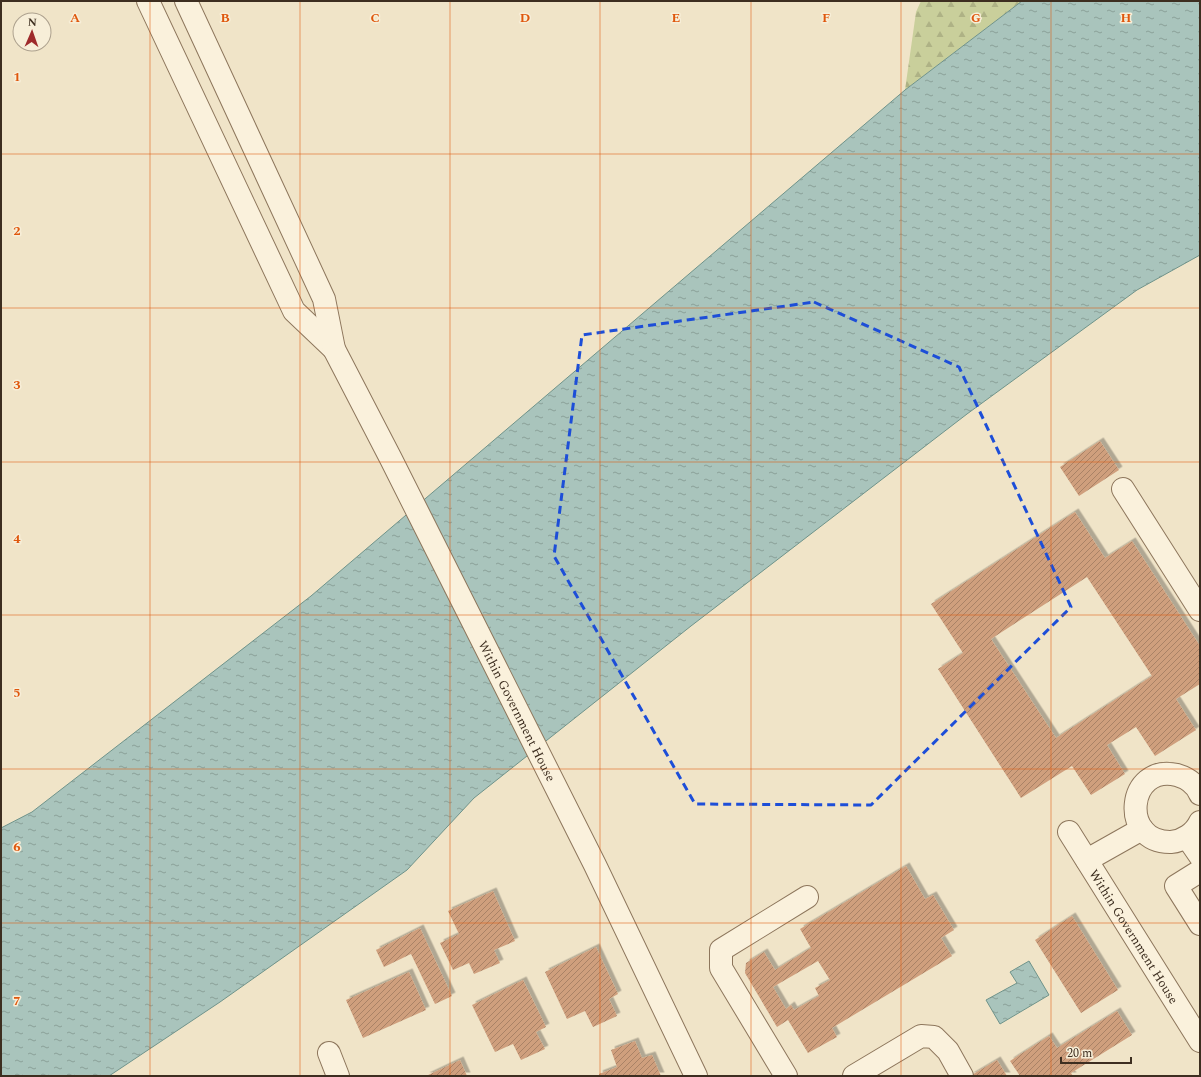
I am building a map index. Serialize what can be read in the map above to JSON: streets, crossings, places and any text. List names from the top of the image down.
{
  "streets": {
    "street": ["Within Government House"]
  },
  "scale_bar": "20 m",
  "north": "top",
  "grid": {
    "columns": [
      "A",
      "B",
      "C",
      "D",
      "E",
      "F",
      "G",
      "H"
    ],
    "rows": [
      "1",
      "2",
      "3",
      "4",
      "5",
      "6",
      "7"
    ]
  }
}
